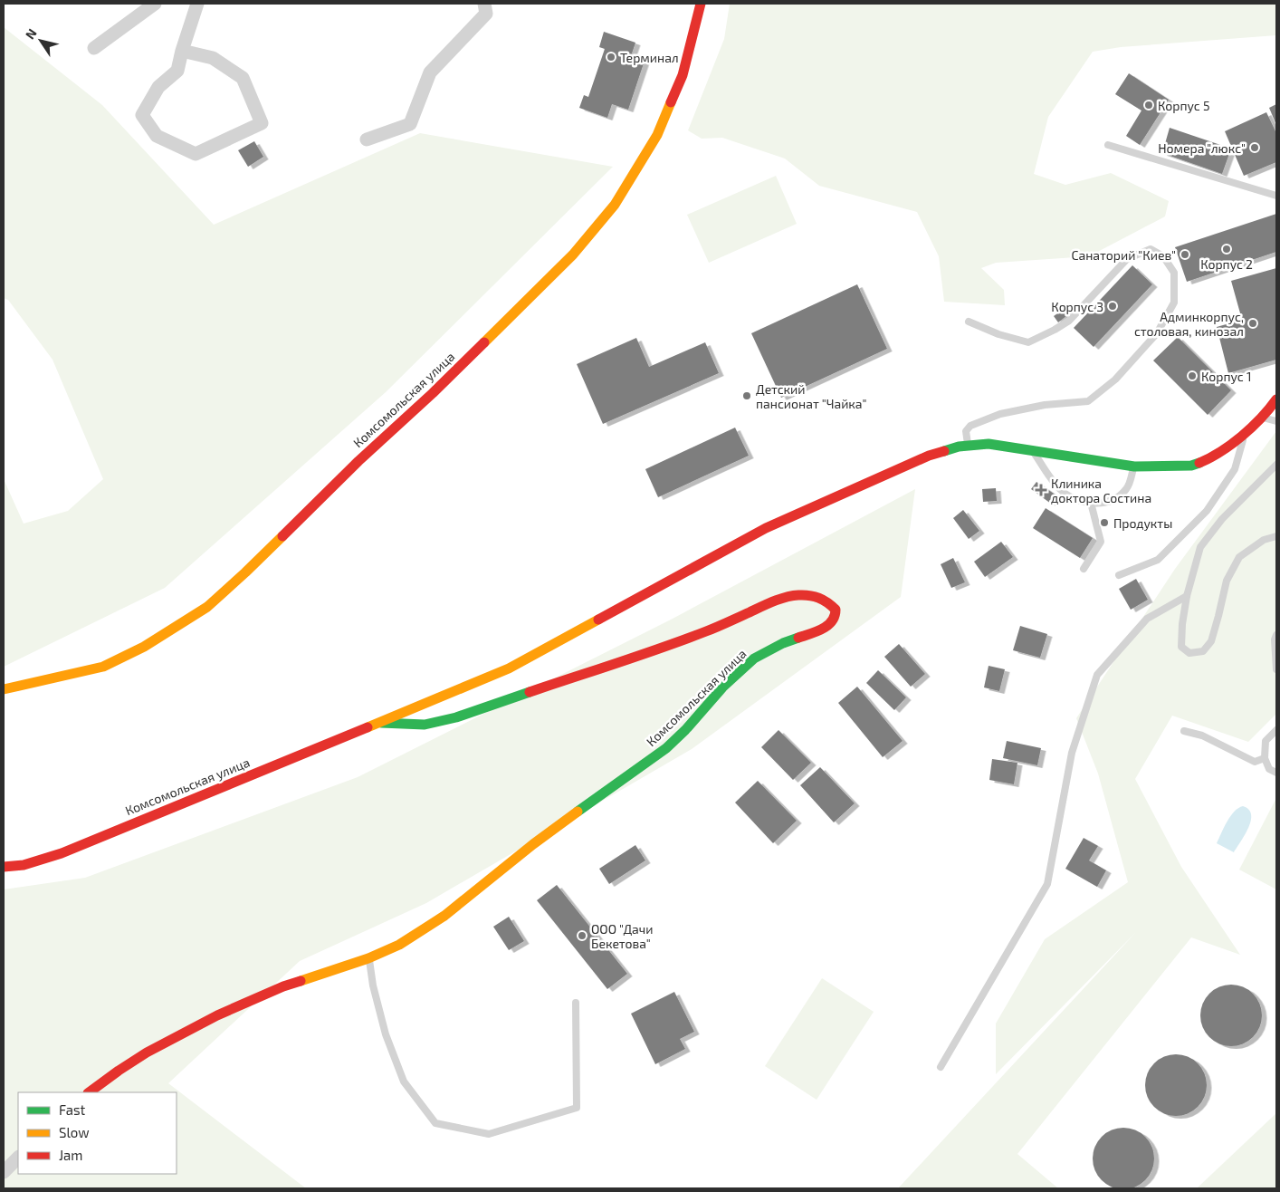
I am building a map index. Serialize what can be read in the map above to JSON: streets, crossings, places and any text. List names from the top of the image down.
{
  "streets": {
    "main road": ["Комсомольская улица"]
  },
  "places": {
    "other": [
      "Терминал",
      "Корпус 5",
      "Номера \"люкс\"",
      "Корпус 2",
      "Санаторий \"Киев\"",
      "Корпус 3",
      "Админкорпус, столовая, кинозал",
      "Корпус 1",
      "Детский пансионат \"Чайка\"",
      "Продукты",
      "ООО \"Дачи Бекетова\""
    ],
    "health": ["Клиника доктора Состина"]
  },
  "legend": ["Fast", "Slow", "Jam"],
  "north": "top left"
}
